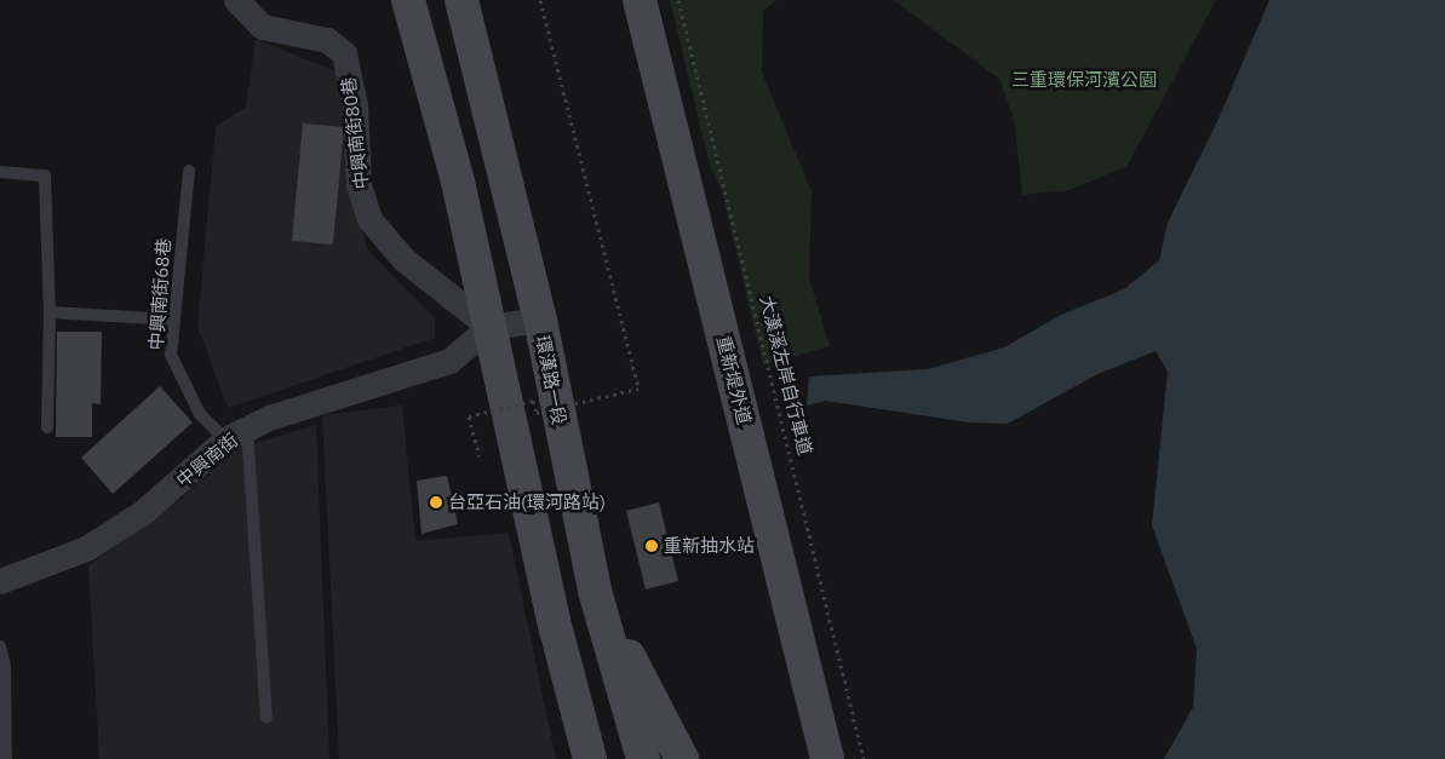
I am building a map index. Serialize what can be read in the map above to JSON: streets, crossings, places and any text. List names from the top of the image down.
{
  "streets": {
    "street": [
      "中興南街80巷",
      "環漢路一段",
      "重新堤外道",
      "中興南街"
    ],
    "lane": ["中興南街68巷"],
    "path": ["大漢溪左岸自行車道"]
  },
  "crossings": [
    ["中興南街80巷", "中興南街"],
    ["中興南街68巷", "中興南街"]
  ],
  "parks": ["三重環保河濱公園"],
  "places": ["台亞石油(環河路站)", "重新抽水站"]
}
